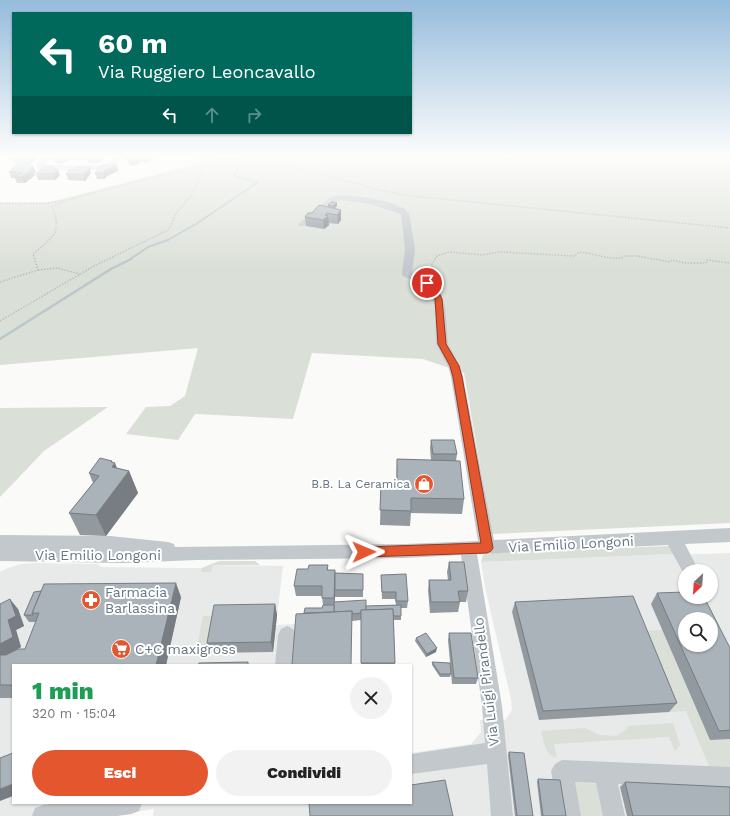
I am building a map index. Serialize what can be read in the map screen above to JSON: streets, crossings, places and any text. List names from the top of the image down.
{
  "streets": {
    "street": ["Via Emilio Longoni", "Via Luigi Pirandello"]
  },
  "crossings": [
    ["Via Emilio Longoni", "Via Luigi Pirandello"]
  ],
  "places": {
    "shop": ["B.B. La Ceramica"],
    "pharmacy": ["Farmacia Barlassina"],
    "supermarket": ["C+C maxigross"]
  },
  "north": "bottom left",
  "page": {
    "turn": ["60 m", "Via Ruggiero Leoncavallo"],
    "heading": ["1 min", "320 m · 15:04"],
    "buttons": ["Esci", "Condividi"]
  }
}
